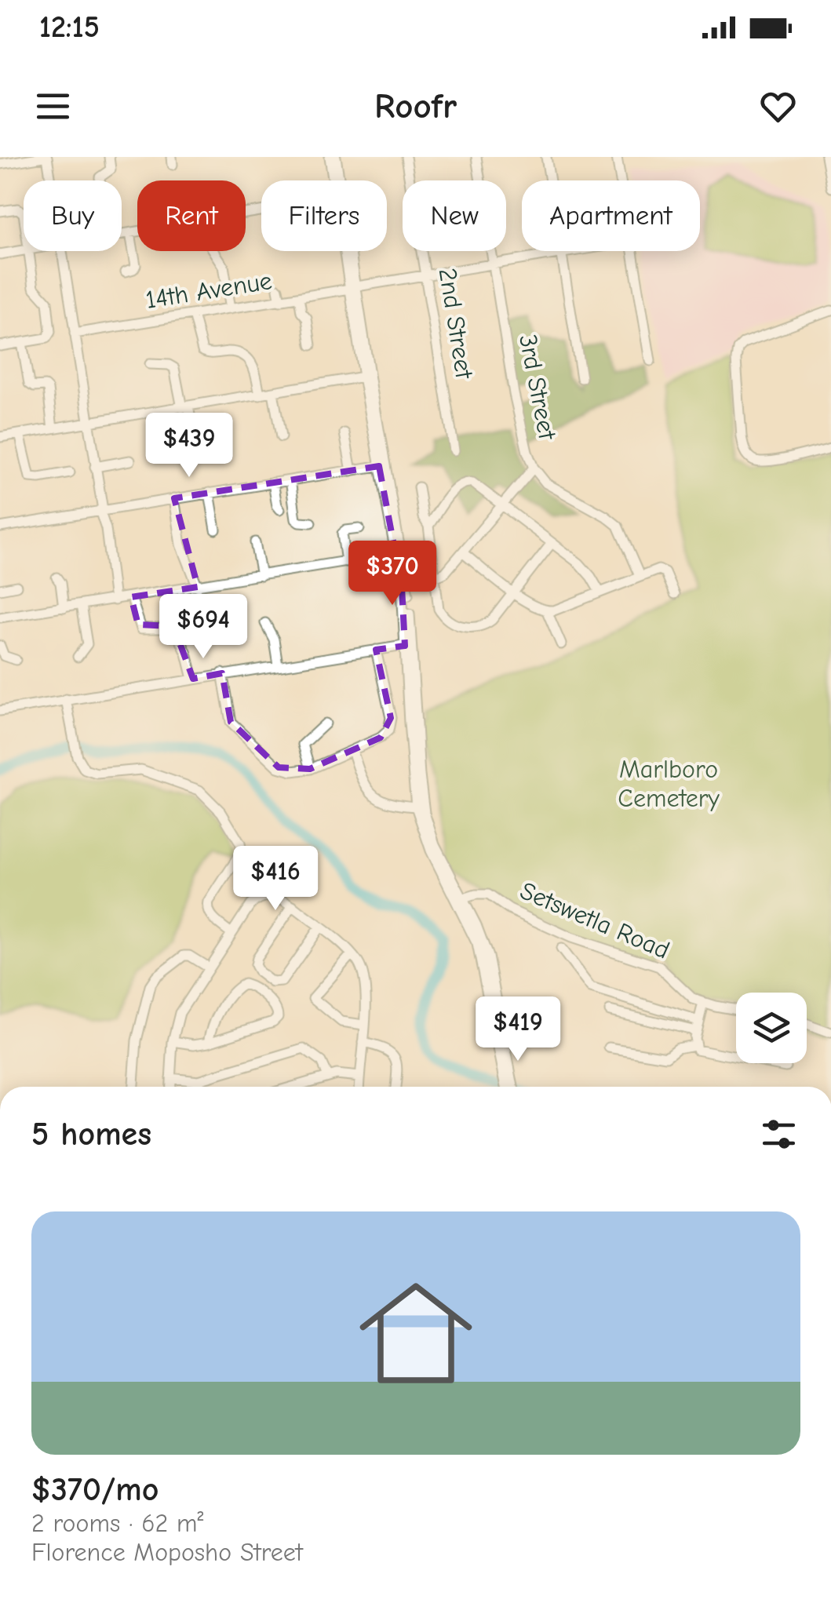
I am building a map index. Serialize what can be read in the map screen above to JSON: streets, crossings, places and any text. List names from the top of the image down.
{
  "streets": {
    "street": [
      "14th Avenue",
      "2nd Street",
      "3rd Street",
      "Setswetla Road"
    ]
  },
  "crossings": [
    ["14th Avenue", "2nd Street"],
    ["14th Avenue", "3rd Street"]
  ],
  "parks": ["Marlboro Cemetery"],
  "page": {
    "status": "12:15",
    "header": "Roofr",
    "chip": [
      "Buy",
      "Rent",
      "Filters",
      "New",
      "Apartment"
    ],
    "price": [
      "$439",
      "$370",
      "$694",
      "$416",
      "$419"
    ],
    "heading": "5 homes",
    "list": [
      {
        "name": "$370/mo",
        "note": "2 rooms · 62 m² · Florence Moposho Street"
      }
    ]
  }
}
